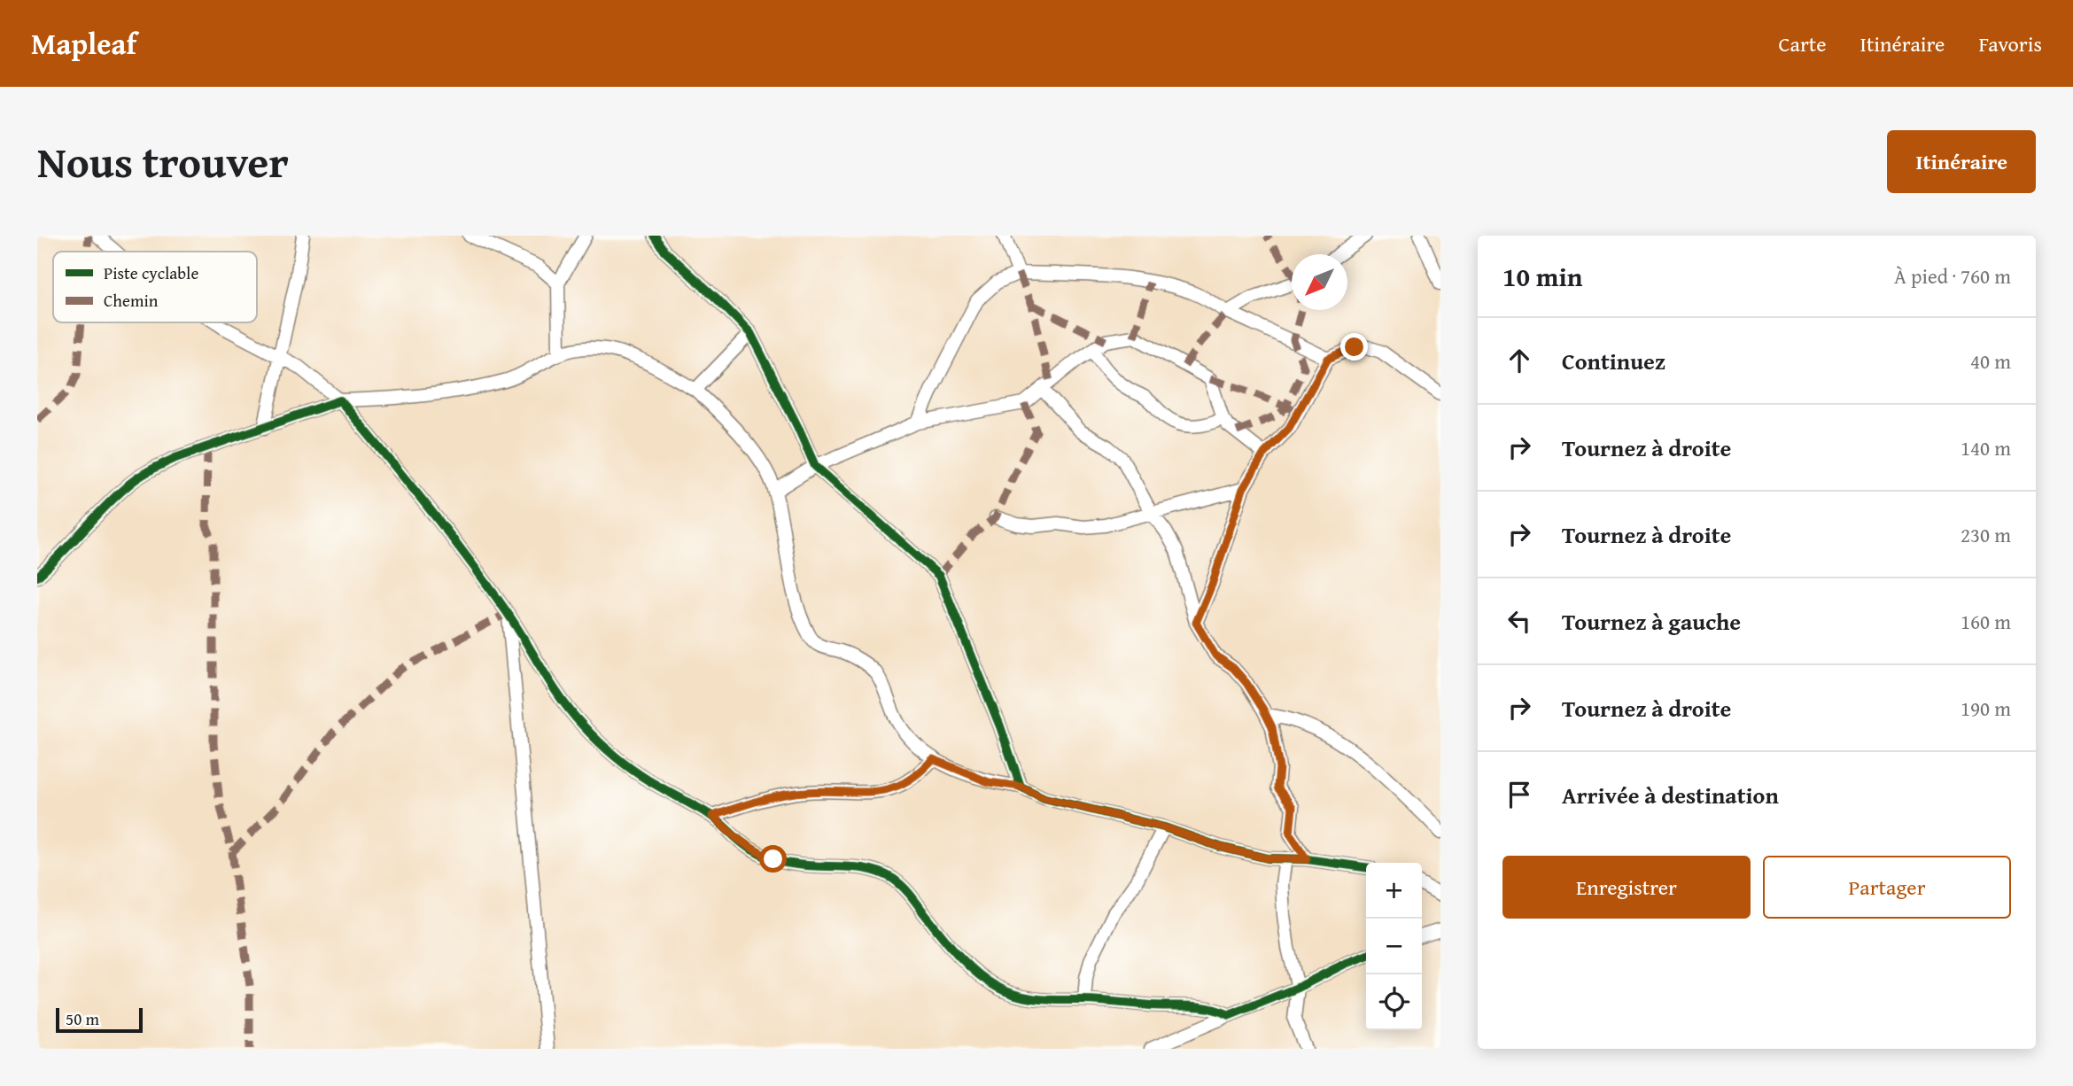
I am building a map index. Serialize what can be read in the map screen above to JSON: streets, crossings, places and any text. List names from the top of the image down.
{
  "legend": ["Piste cyclable", "Chemin"],
  "scale_bar": "50 m",
  "north": "bottom left",
  "page": {
    "header": "Mapleaf",
    "nav": ["Carte", "Itinéraire", "Favoris"],
    "title": "Nous trouver",
    "buttons": [
      "Itinéraire",
      ["Enregistrer", "Partager"]
    ],
    "heading": ["10 min", "À pied · 760 m"],
    "list": [
      ["Continuez", "40 m"],
      ["Tournez à droite", "140 m"],
      ["Tournez à droite", "230 m"],
      ["Tournez à gauche", "160 m"],
      ["Tournez à droite", "190 m"],
      "Arrivée à destination"
    ],
    "map_buttons": ["+", "−"],
    "scale": "50 m"
  }
}
